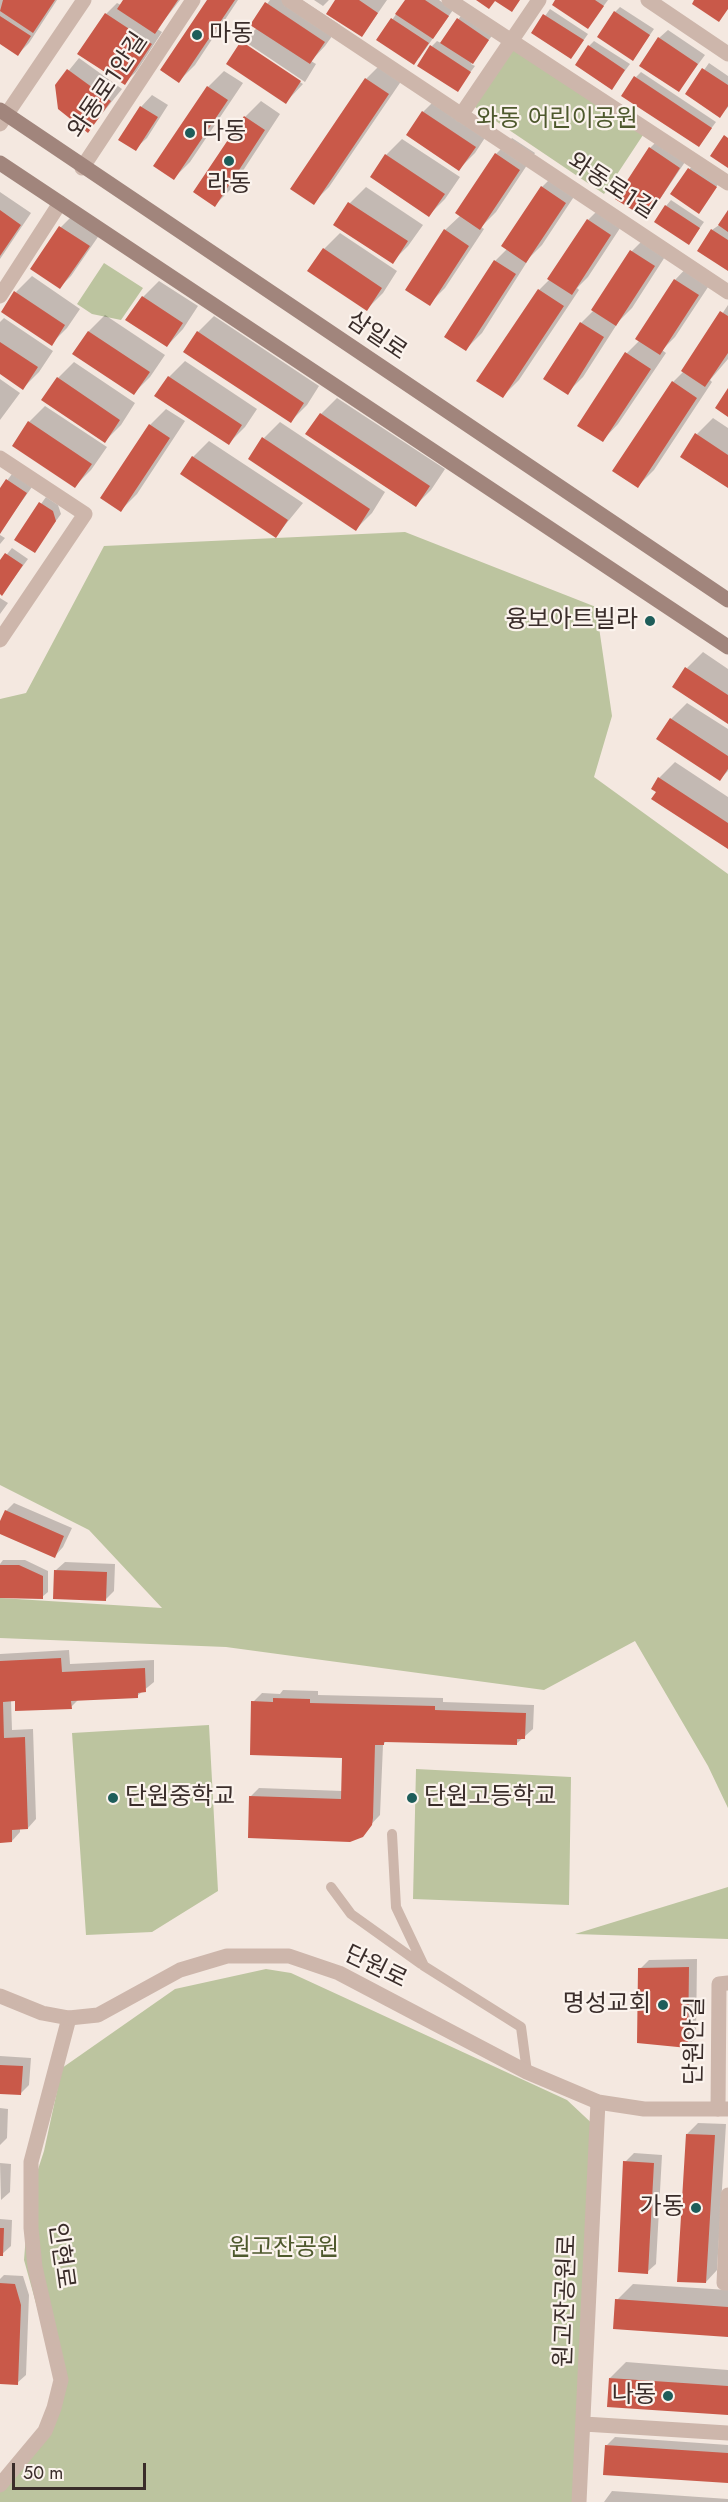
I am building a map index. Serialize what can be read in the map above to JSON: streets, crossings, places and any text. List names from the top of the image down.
{
  "streets": {
    "main road": ["삼일로"],
    "street": [
      "와동로1안길",
      "와동로1길",
      "단원로",
      "단원안길",
      "인현로",
      "원고잔공원로"
    ]
  },
  "crossings": [
    ["와동로1안길", "삼일로"],
    ["단원로", "단원안길"],
    ["단원로", "인현로"],
    ["단원로", "원고잔공원로"]
  ],
  "parks": ["와동 어린이공원", "원고잔공원"],
  "places": [
    "마동",
    "다동",
    "라동",
    "융보아트빌라",
    "단원중학교",
    "단원고등학교",
    "명성교회",
    "가동",
    "나동"
  ],
  "scale_bar": "50 m"
}
